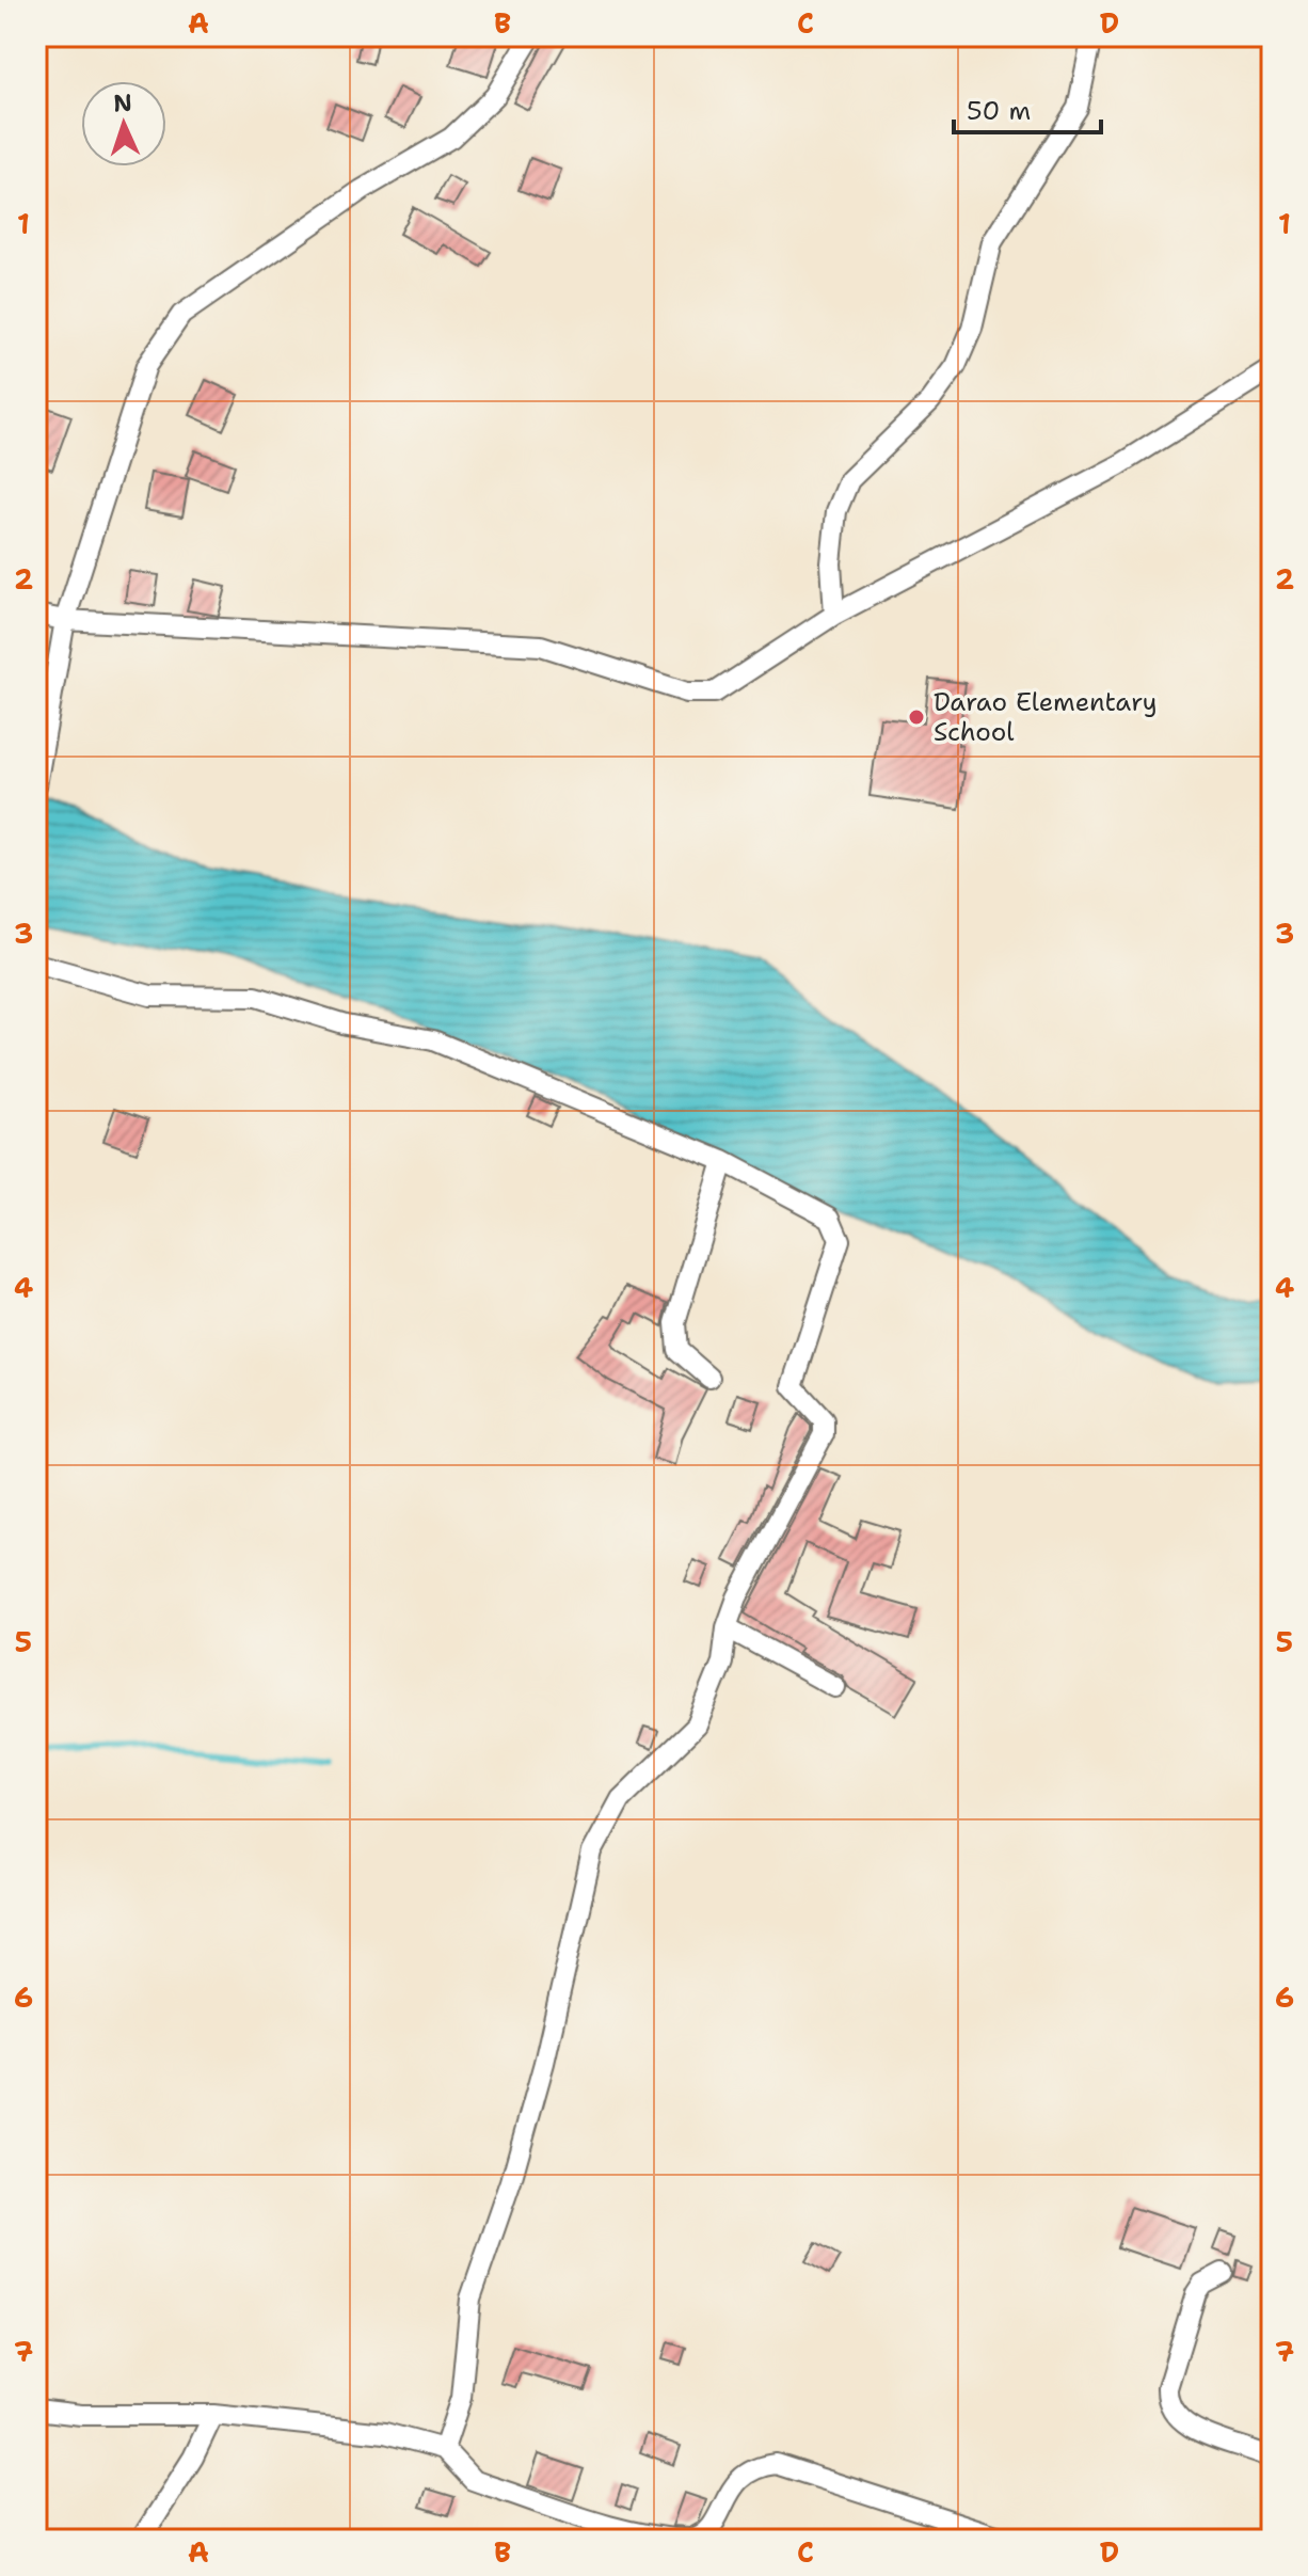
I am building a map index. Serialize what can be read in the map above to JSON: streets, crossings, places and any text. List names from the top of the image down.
{
  "places": ["Darao Elementary School"],
  "scale_bar": "50 m",
  "north": "top",
  "grid": {
    "columns": [
      "A",
      "B",
      "C",
      "D"
    ],
    "rows": [
      "1",
      "2",
      "3",
      "4",
      "5",
      "6",
      "7"
    ]
  }
}
